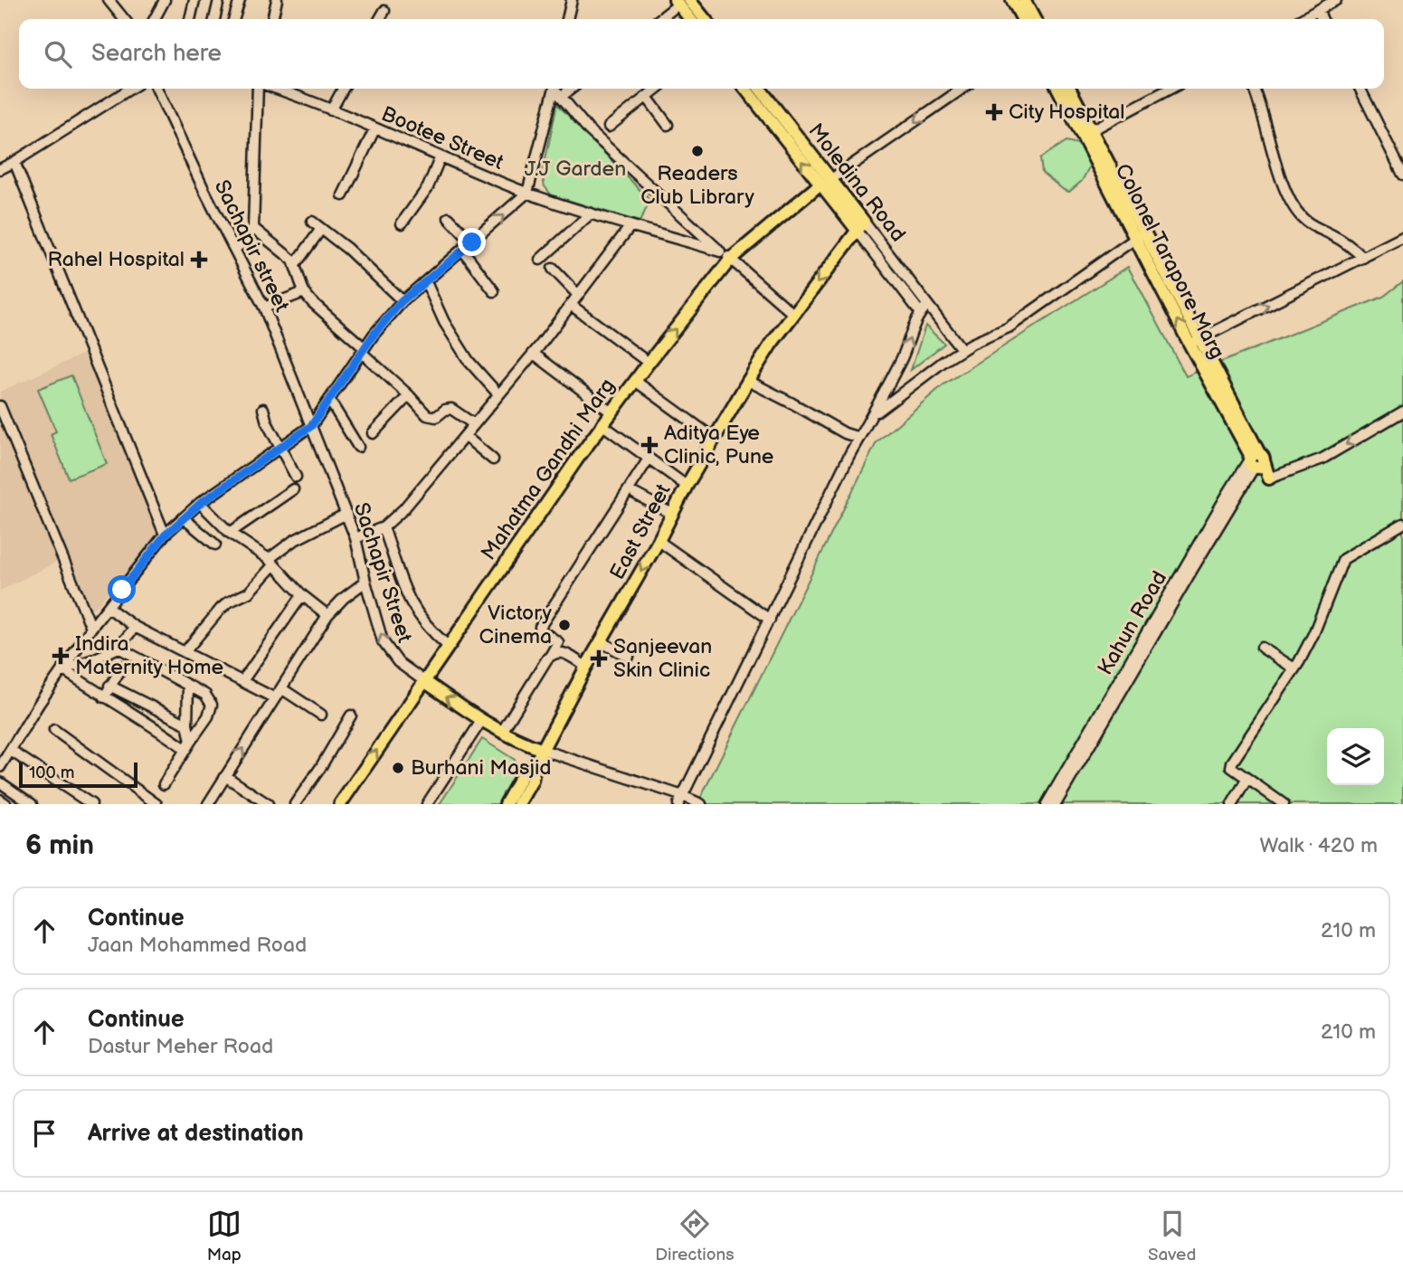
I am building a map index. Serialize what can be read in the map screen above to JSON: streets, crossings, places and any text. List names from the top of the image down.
{
  "streets": {
    "main road": [
      "Moledina Road",
      "Colonel Tarapore Marg",
      "Mahatma Gandhi Marg",
      "East Street"
    ],
    "street": [
      "Bootee Street",
      "Sachapir street",
      "Sachapir Street",
      "Kahun Road"
    ]
  },
  "crossings": [
    ["Moledina Road", "Mahatma Gandhi Marg"],
    ["Moledina Road", "East Street"],
    ["Sachapir street", "Sachapir Street"],
    ["Colonel Tarapore Marg", "Kahun Road"],
    ["Mahatma Gandhi Marg", "Sachapir Street"]
  ],
  "parks": ["J.J Garden"],
  "places": {
    "health": [
      "City Hospital",
      "Rahel Hospital",
      "Aditya Eye Clinic, Pune",
      "Indira Maternity Home",
      "Sanjeevan Skin Clinic"
    ],
    "other": ["Readers Club Library", "Victory Cinema", "Burhani Masjid"]
  },
  "scale_bar": "100 m",
  "page": {
    "search": "Search here",
    "scale": "100 m",
    "heading": ["6 min", "Walk · 420 m"],
    "list": [
      ["Continue", "Jaan Mohammed Road", "210 m"],
      ["Continue", "Dastur Meher Road", "210 m"],
      "Arrive at destination"
    ],
    "nav": ["Map", "Directions", "Saved"]
  }
}
